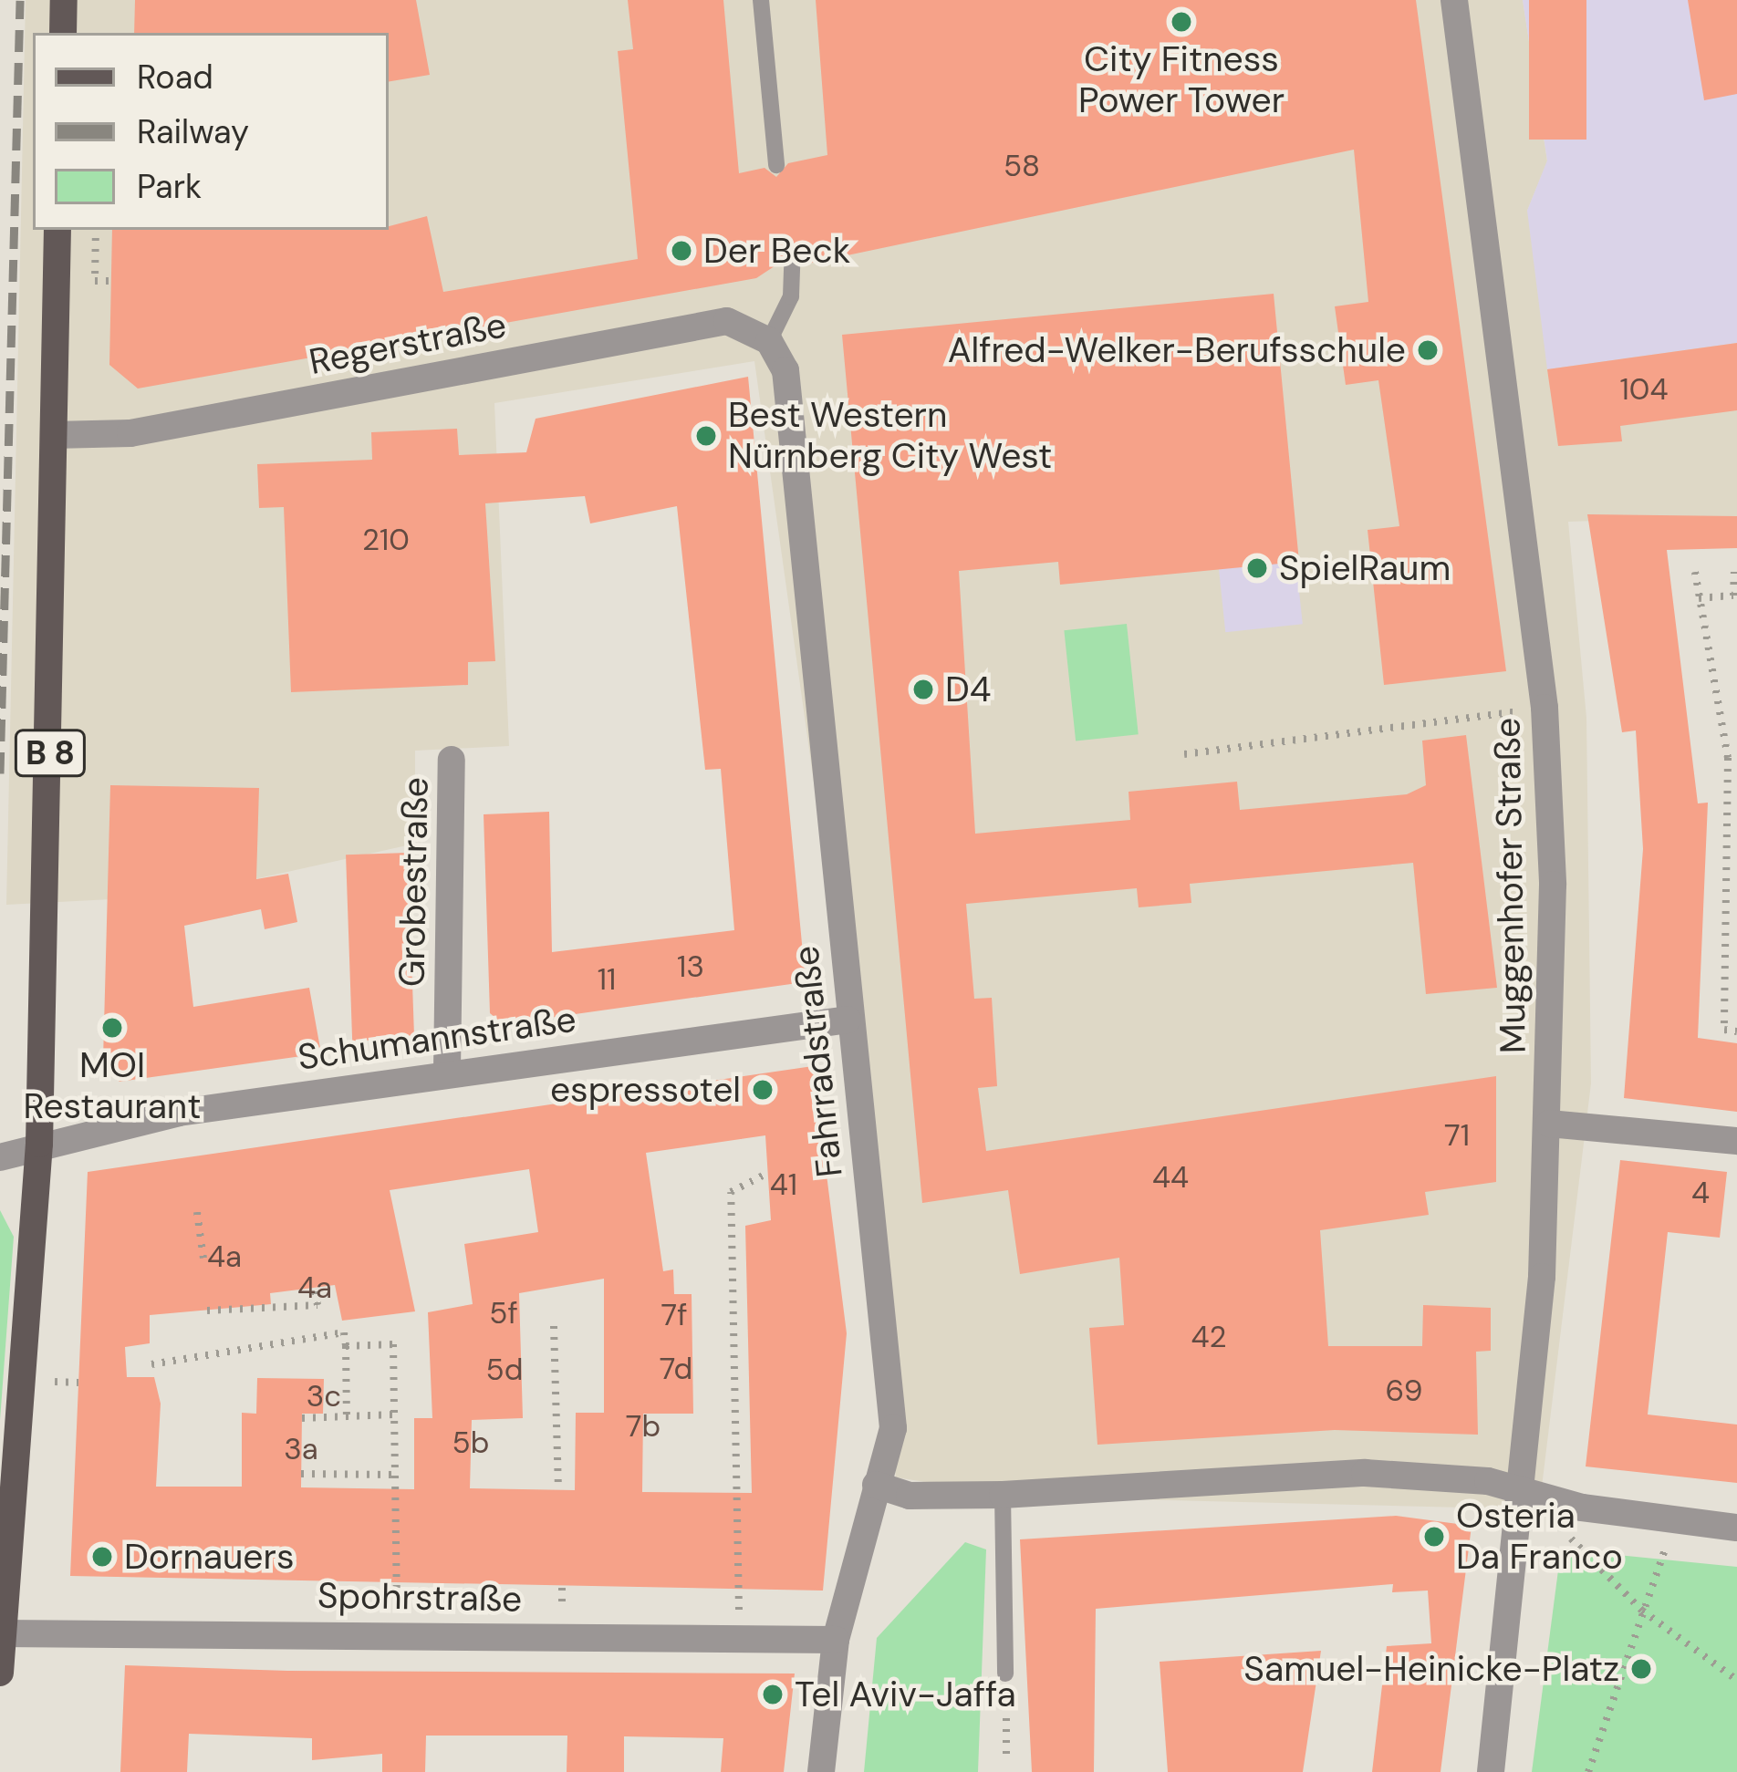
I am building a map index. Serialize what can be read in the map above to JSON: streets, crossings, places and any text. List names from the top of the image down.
{
  "streets": {
    "main road": ["B 8"],
    "street": [
      "Regerstraße",
      "Grobestraße",
      "Muggenhofer Straße",
      "Schumannstraße",
      "Fahrradstraße",
      "Spohrstraße"
    ]
  },
  "crossings": [
    ["Regerstraße", "B 8"],
    ["Regerstraße", "Fahrradstraße"],
    ["B 8", "Schumannstraße"],
    ["B 8", "Spohrstraße"],
    ["Grobestraße", "Schumannstraße"],
    ["Schumannstraße", "Fahrradstraße"],
    ["Fahrradstraße", "Spohrstraße"]
  ],
  "places": [
    "City Fitness Power Tower",
    "Der Beck",
    "Alfred-Welker-Berufsschule",
    "Best Western Nürnberg City West",
    "SpielRaum",
    "D4",
    "MOI Restaurant",
    "espressotel",
    "Osteria Da Franco",
    "Dornauers",
    "Samuel-Heinicke-Platz",
    "Tel Aviv-Jaffa"
  ],
  "house_numbers": [
    "58",
    "104",
    "210",
    "13",
    "11",
    "71",
    "44",
    "41",
    "4",
    "4a",
    "4a",
    "5f",
    "7f",
    "42",
    "7d",
    "5d",
    "69",
    "3c",
    "7b",
    "5b",
    "3a"
  ],
  "legend": ["Road", "Railway", "Park"]
}
